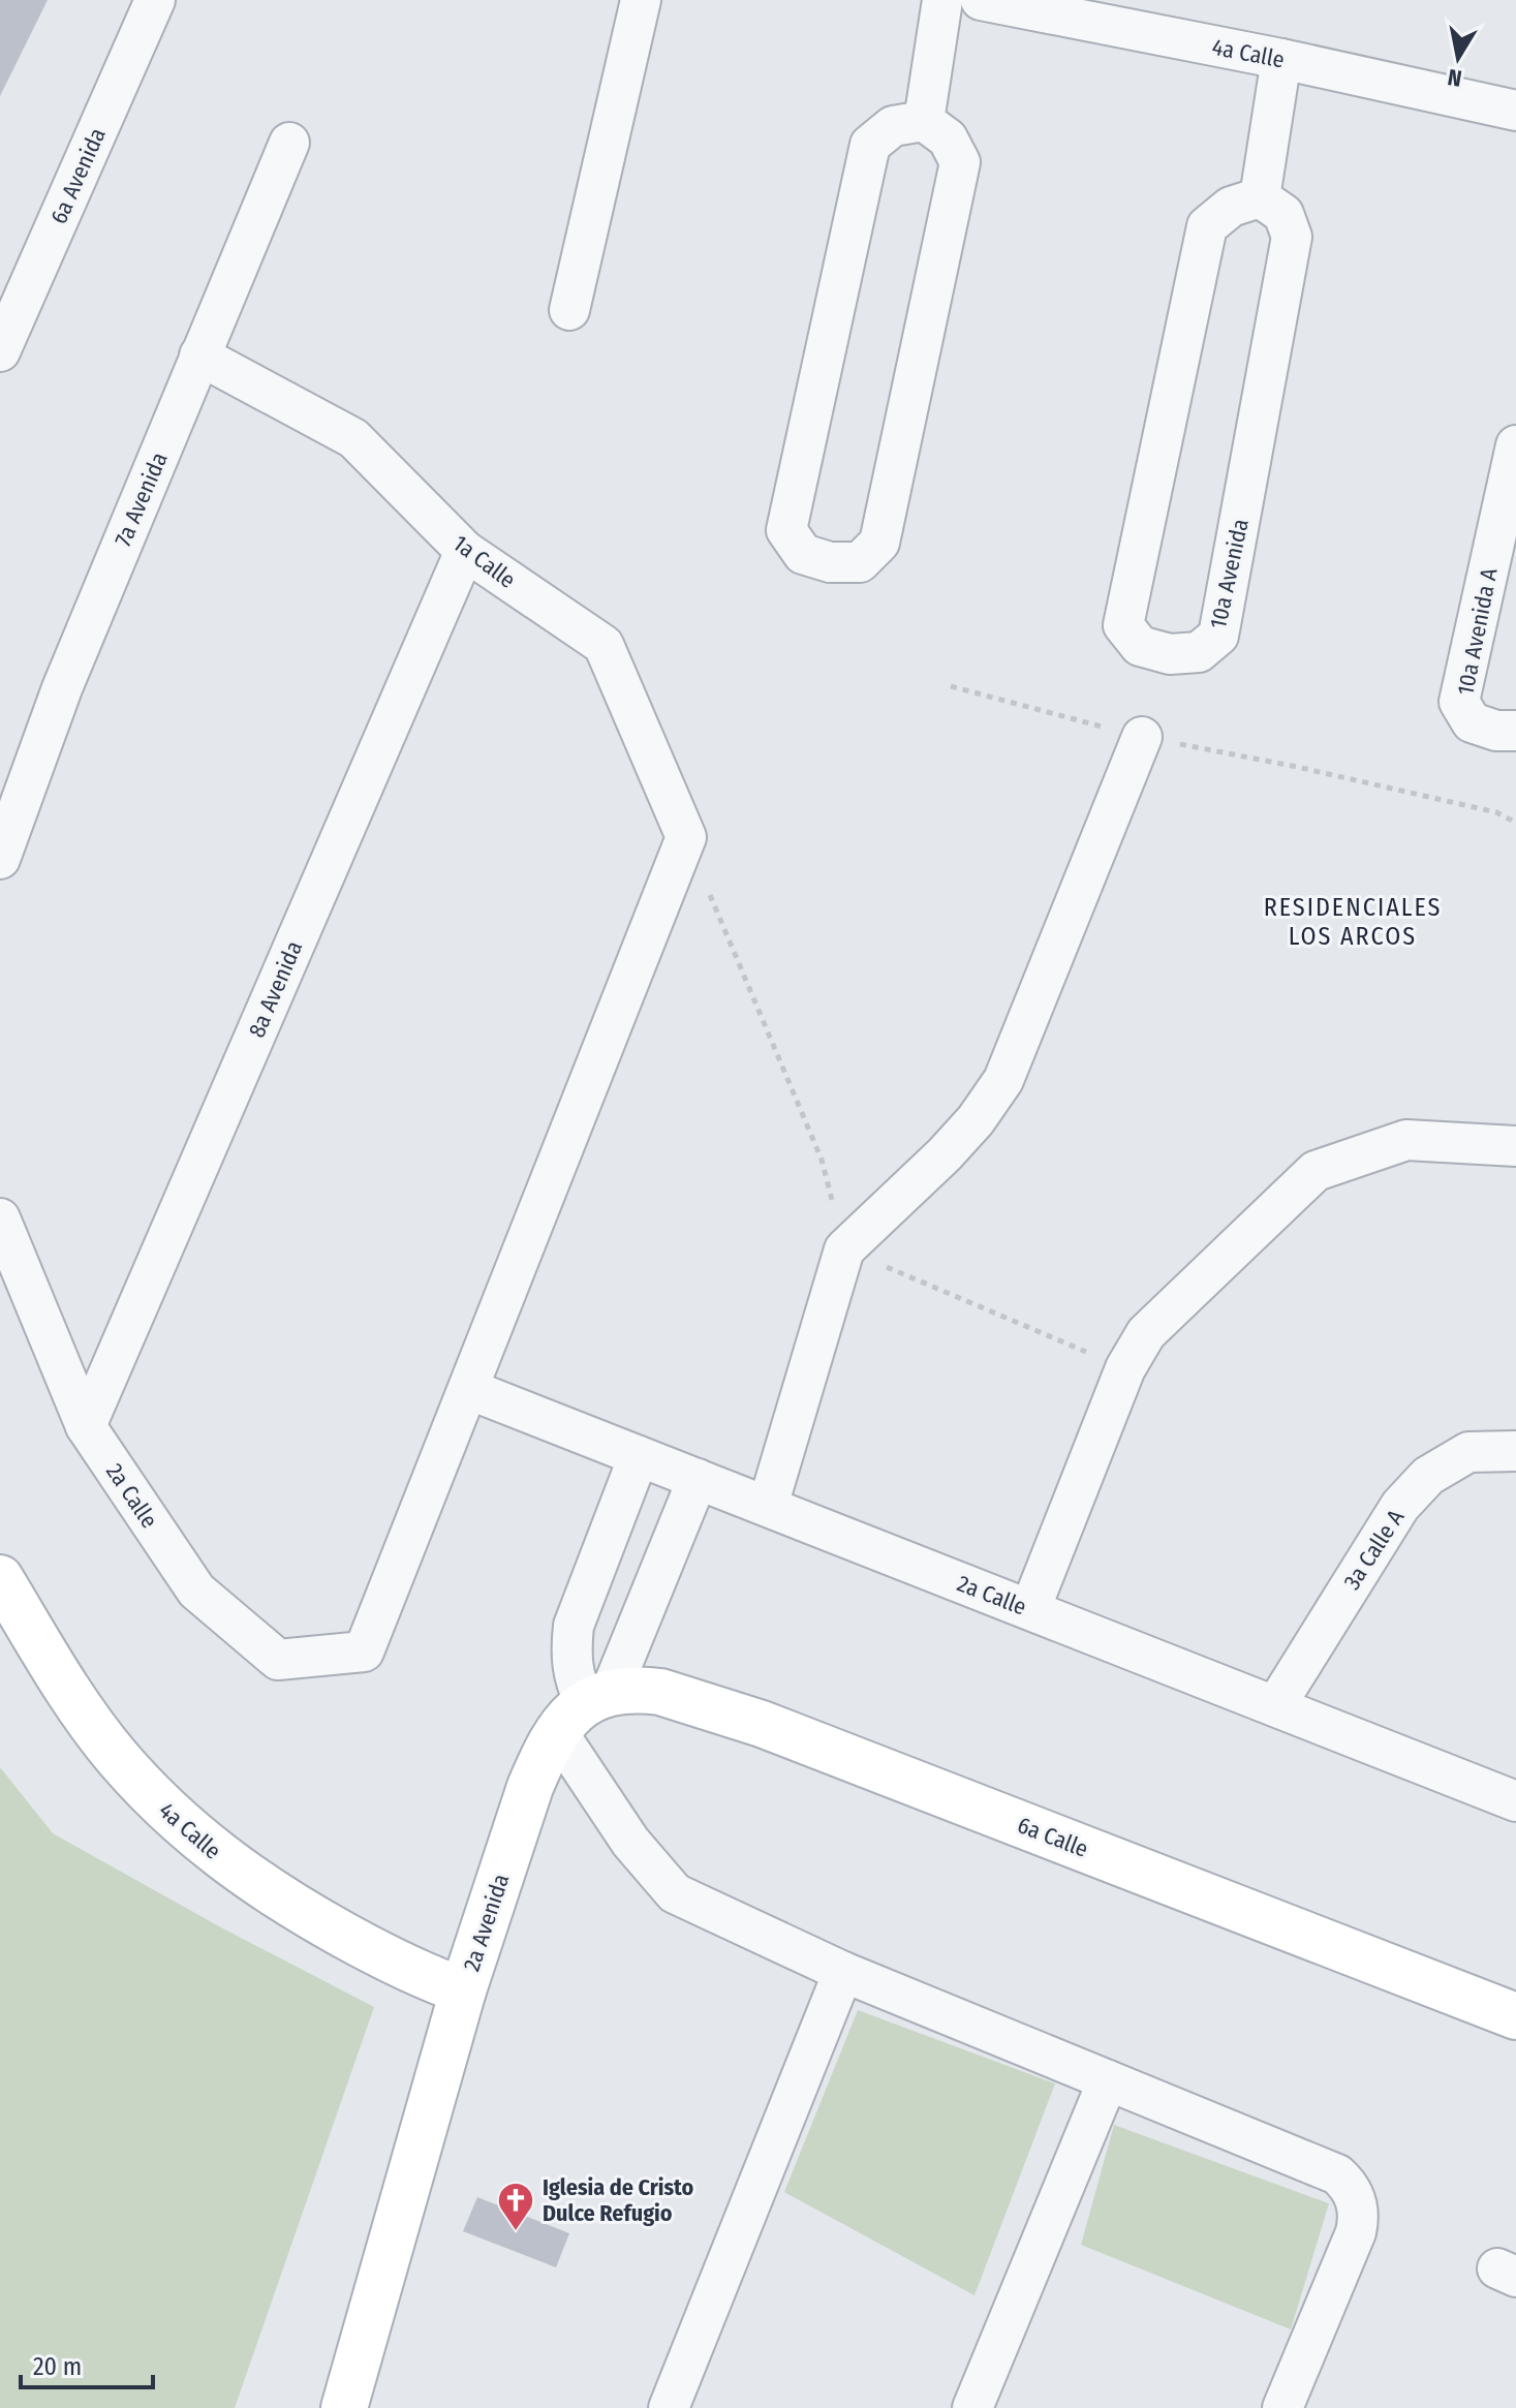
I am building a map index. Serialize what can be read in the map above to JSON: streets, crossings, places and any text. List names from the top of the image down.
{
  "streets": {
    "main road": ["4a Calle", "6a Calle", "2a Avenida"],
    "street": [
      "6a Avenida",
      "7a Avenida",
      "1a Calle",
      "10a Avenida",
      "10a Avenida A",
      "8a Avenida",
      "2a Calle",
      "3a Calle A"
    ]
  },
  "crossings": [
    ["4a Calle", "2a Avenida"],
    ["7a Avenida", "1a Calle"],
    ["1a Calle", "8a Avenida"],
    ["8a Avenida", "2a Calle"],
    ["2a Calle", "3a Calle A"],
    ["2a Calle", "2a Avenida"],
    ["6a Calle", "2a Avenida"]
  ],
  "districts": ["RESIDENCIALES LOS ARCOS"],
  "places": {
    "church": ["Iglesia de Cristo Dulce Refugio"]
  },
  "scale_bar": "20 m",
  "north": "bottom"
}
